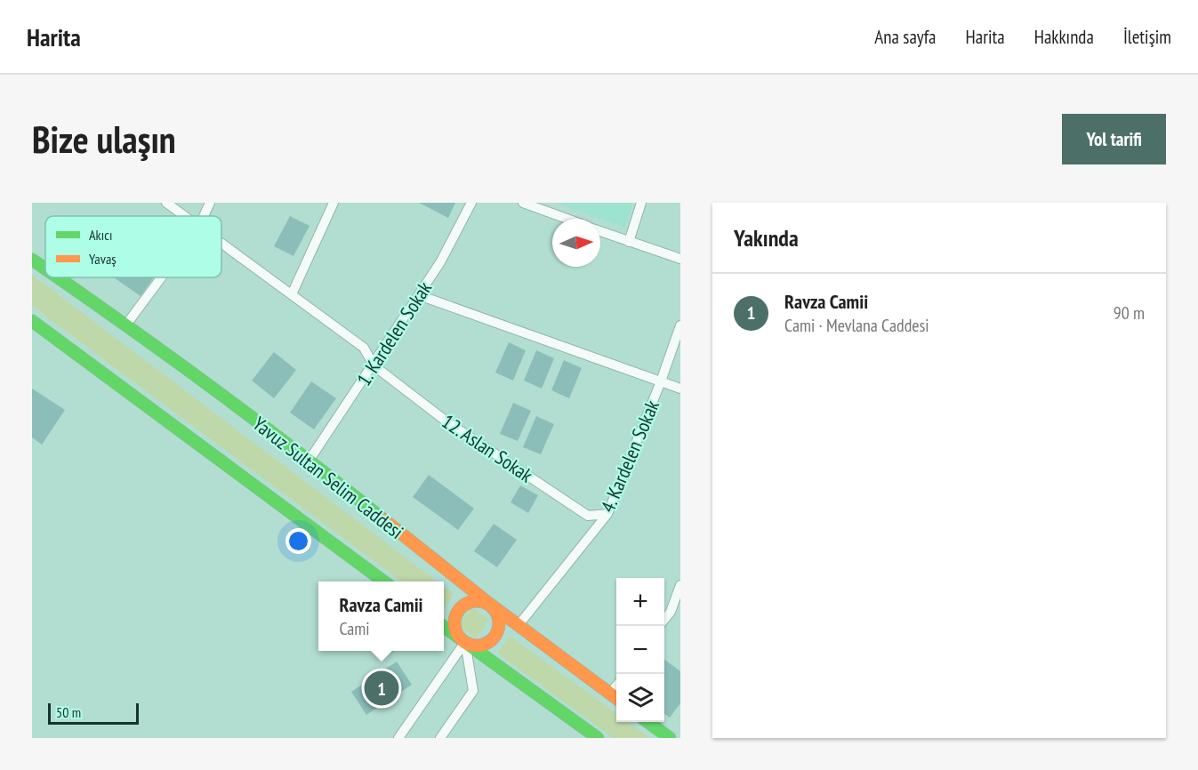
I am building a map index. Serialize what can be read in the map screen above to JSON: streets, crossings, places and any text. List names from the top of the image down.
{
  "streets": {
    "main road": ["Yavuz Sultan Selim Caddesi"],
    "street": ["1. Kardelen Sokak", "12. Aslan Sokak", "4. Kardelen Sokak"]
  },
  "crossings": [
    ["1. Kardelen Sokak", "12. Aslan Sokak"],
    ["1. Kardelen Sokak", "Yavuz Sultan Selim Caddesi"],
    ["12. Aslan Sokak", "4. Kardelen Sokak"],
    ["4. Kardelen Sokak", "Yavuz Sultan Selim Caddesi"]
  ],
  "legend": ["Akıcı", "Yavaş"],
  "scale_bar": "50 m",
  "north": "right",
  "page": {
    "header": "Harita",
    "nav": [
      "Ana sayfa",
      "Harita",
      "Hakkında",
      "İletişim"
    ],
    "buttons": "Yol tarifi",
    "title": "Bize ulaşın",
    "heading": "Yakında",
    "list": [
      {
        "mark": "1",
        "name": "Ravza Camii",
        "note": "Cami · Mevlana Caddesi",
        "value": "90 m"
      }
    ],
    "map_buttons": ["+", "−"],
    "popup": ["Ravza Camii", "Cami"],
    "pins": "1",
    "scale": "50 m"
  }
}
